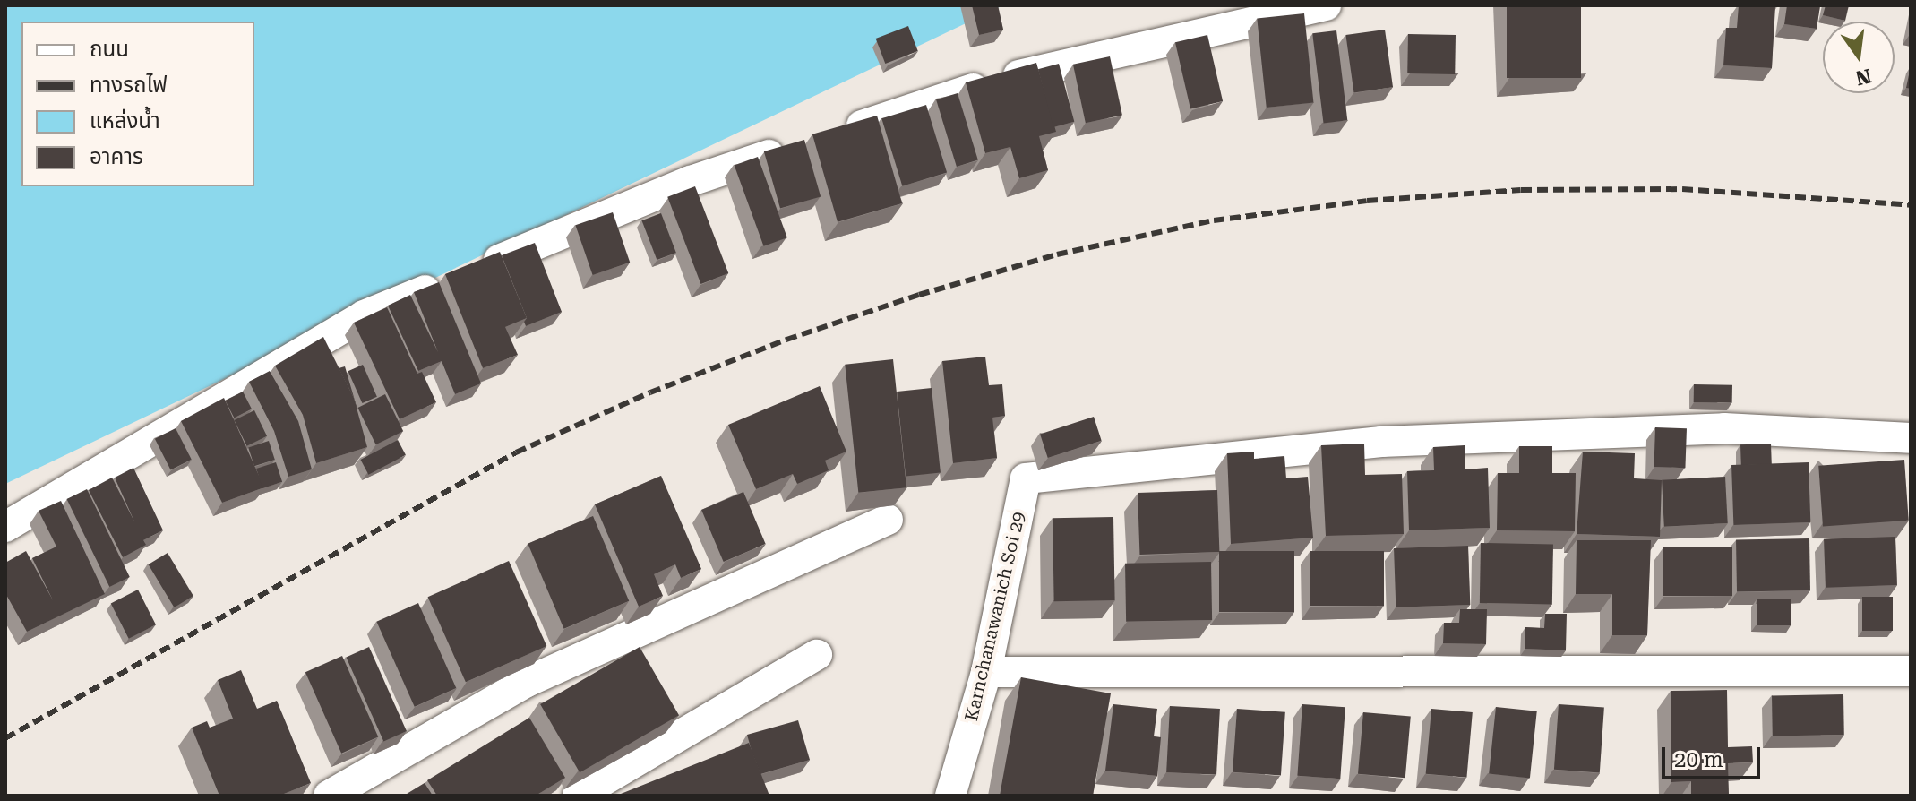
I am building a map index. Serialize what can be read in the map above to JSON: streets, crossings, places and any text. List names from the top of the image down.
{
  "streets": {
    "street": ["Karnchanawanich Soi 29"]
  },
  "legend": [
    "ถนน",
    "ทางรถไฟ",
    "แหล่งน้ำ",
    "อาคาร"
  ],
  "scale_bar": "20 m",
  "north": "bottom"
}
